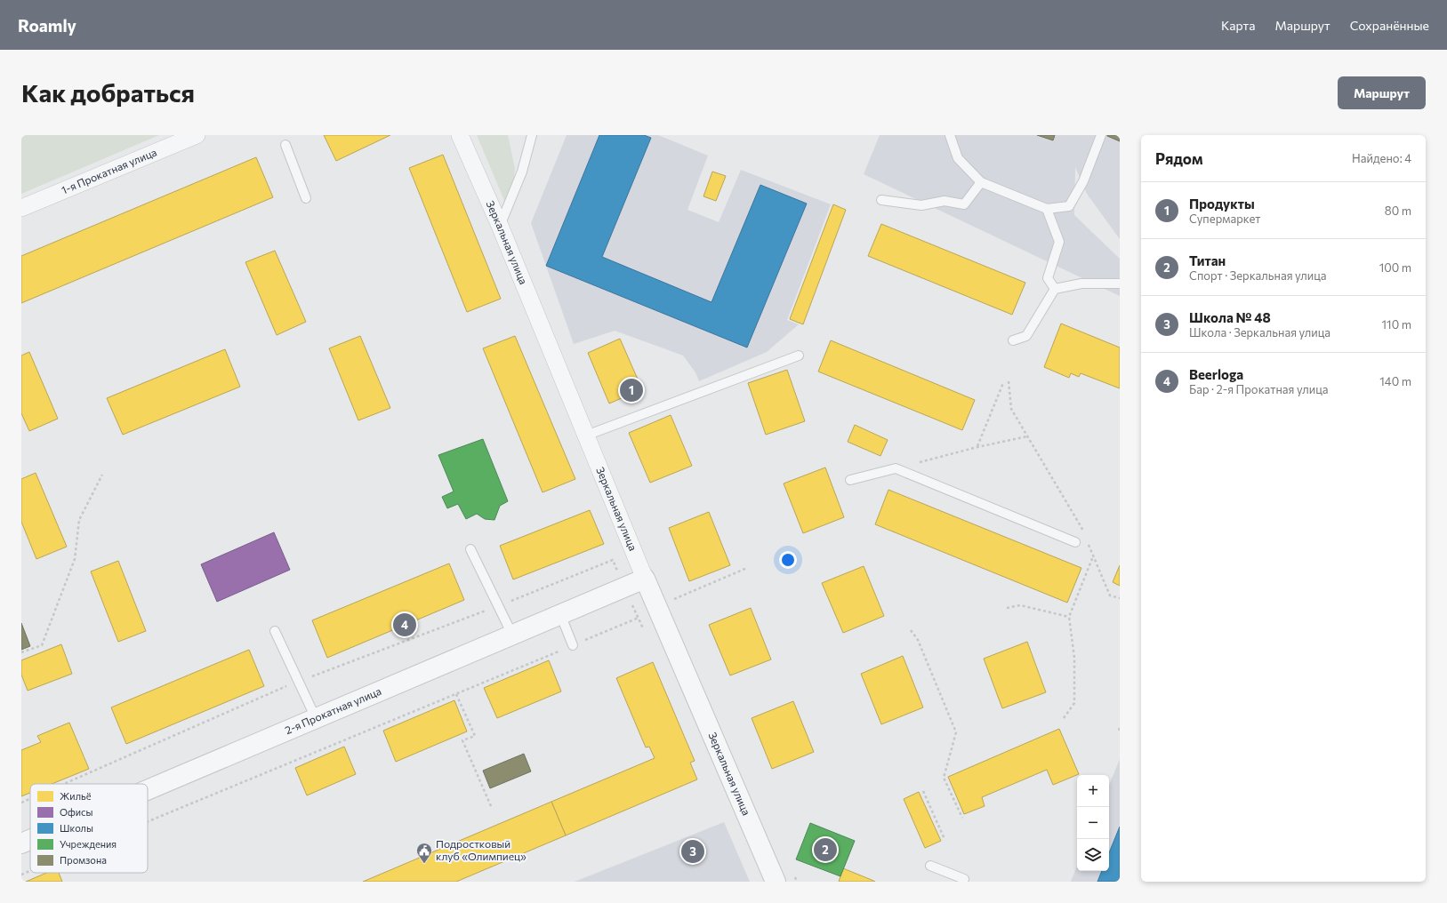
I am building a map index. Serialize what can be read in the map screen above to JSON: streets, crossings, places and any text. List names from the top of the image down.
{
  "streets": {
    "street": ["1-я Прокатная улица", "Зеркальная улица", "2-я Прокатная улица"]
  },
  "crossings": [
    ["Зеркальная улица", "2-я Прокатная улица"]
  ],
  "places": {
    "public building": ["Подростковый клуб «Олимпиец»"]
  },
  "legend": [
    "Жильё",
    "Офисы",
    "Школы",
    "Учреждения",
    "Промзона"
  ],
  "page": {
    "header": "Roamly",
    "nav": ["Карта", "Маршрут", "Сохранённые"],
    "buttons": "Маршрут",
    "title": "Как добраться",
    "heading": ["Рядом", "Найдено: 4"],
    "list": [
      {
        "mark": "1",
        "name": "Продукты",
        "note": "Супермаркет",
        "value": "80 m"
      },
      {
        "mark": "2",
        "name": "Титан",
        "note": "Спорт · Зеркальная улица",
        "value": "100 m"
      },
      {
        "mark": "3",
        "name": "Школа № 48",
        "note": "Школа · Зеркальная улица",
        "value": "110 m"
      },
      {
        "mark": "4",
        "name": "Beerloga",
        "note": "Бар · 2-я Прокатная улица",
        "value": "140 m"
      }
    ],
    "pins": [
      "1",
      "4",
      "2",
      "3"
    ],
    "map_buttons": ["+", "−"]
  }
}
